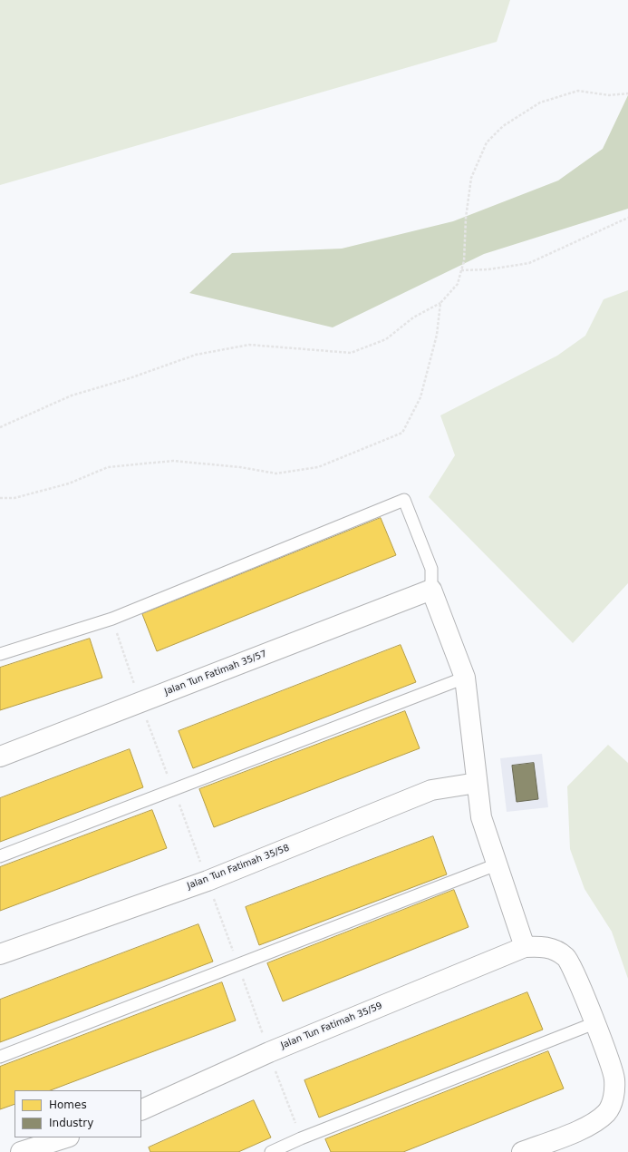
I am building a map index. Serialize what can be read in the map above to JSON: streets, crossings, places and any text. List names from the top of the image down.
{
  "streets": {
    "street": ["Jalan Tun Fatimah 35/57", "Jalan Tun Fatimah 35/58", "Jalan Tun Fatimah 35/59"]
  },
  "legend": ["Homes", "Industry"]
}
